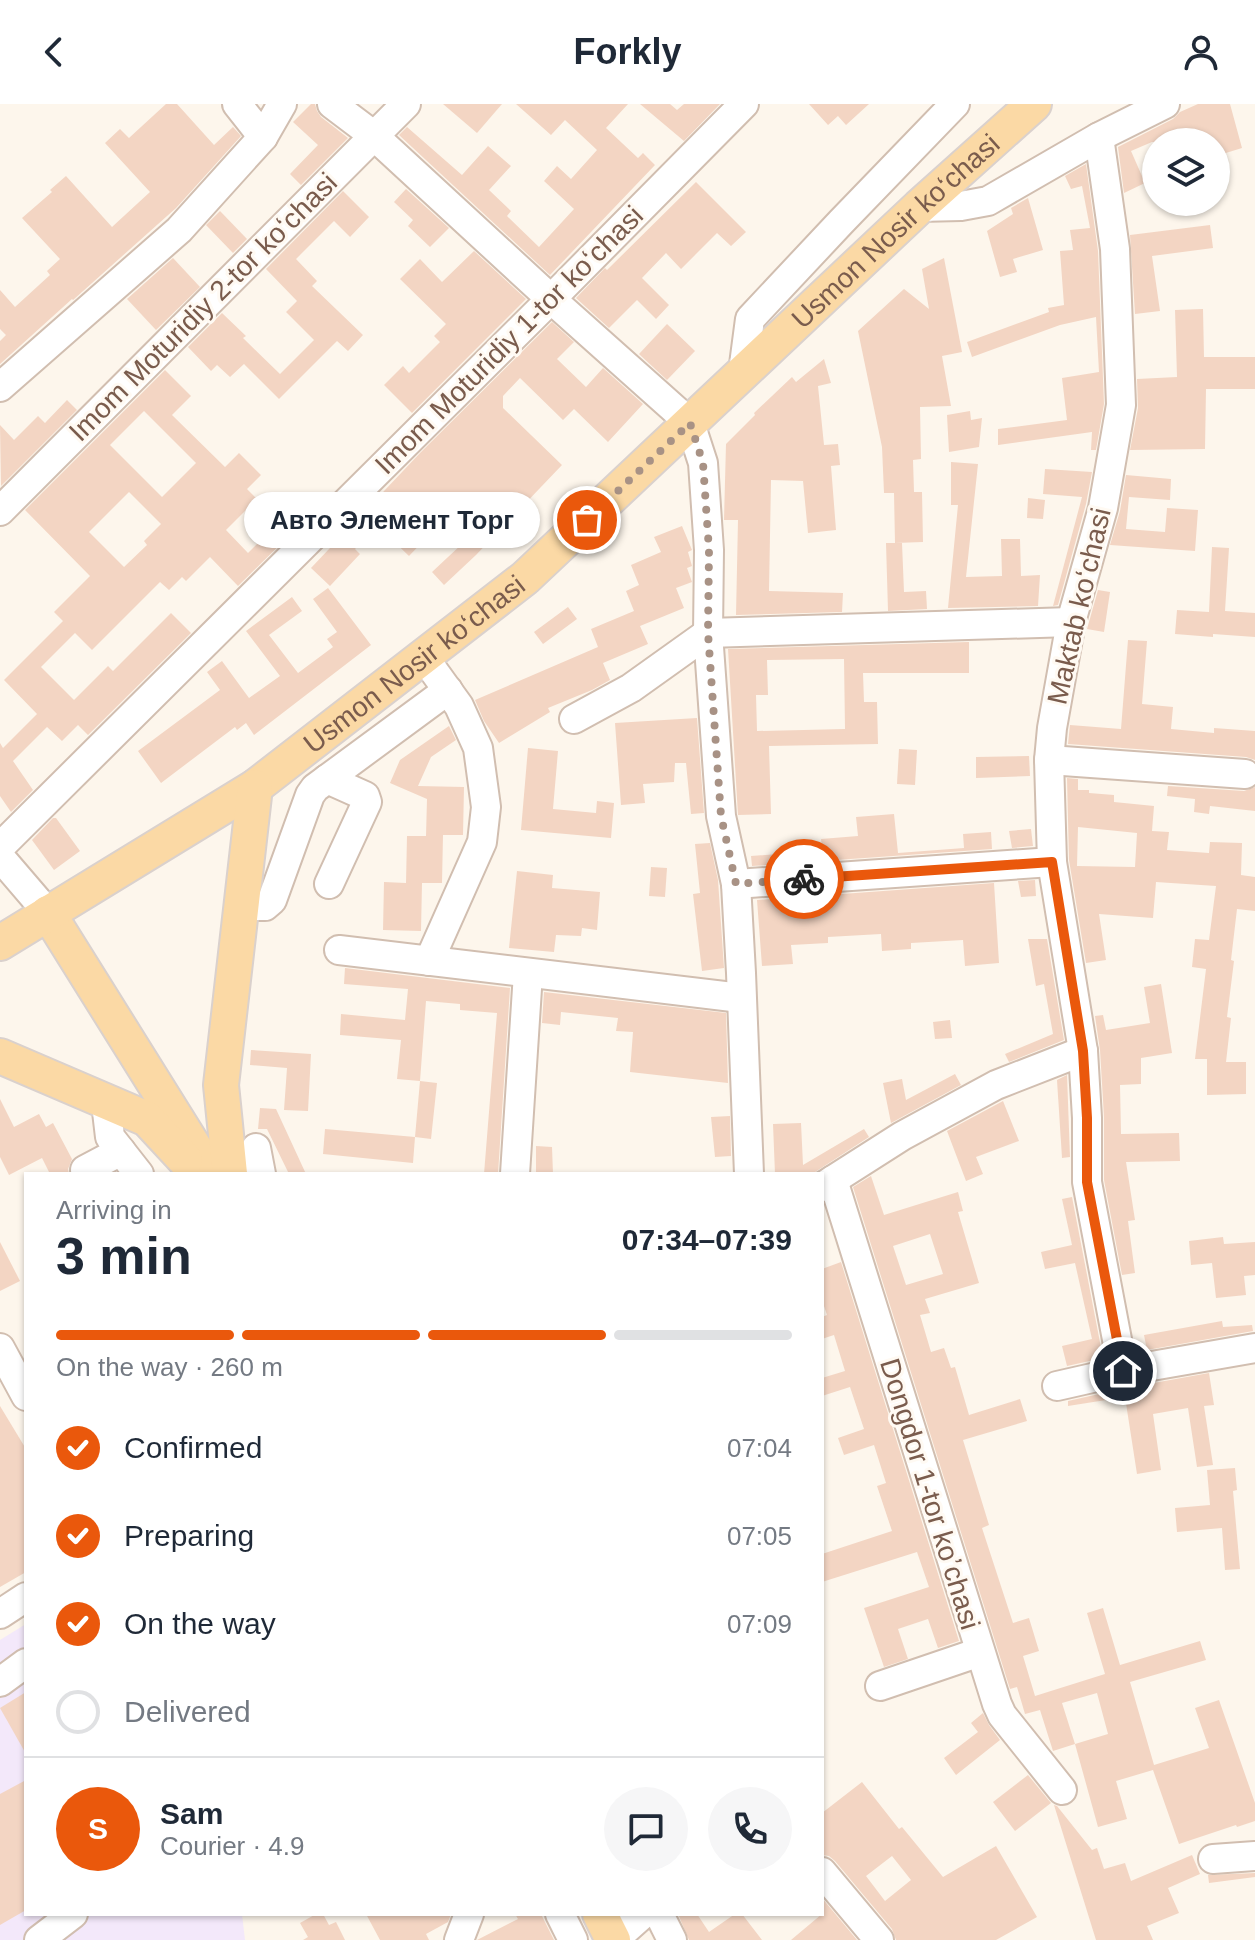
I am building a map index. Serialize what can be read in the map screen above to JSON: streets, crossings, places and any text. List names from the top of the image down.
{
  "streets": {
    "main road": ["Usmon Nosir ko‘chasi"],
    "street": [
      "Imom Moturidiy 2-tor koʻchasi",
      "Imom Moturidiy 1-tor koʻchasi",
      "Maktab koʻchasi",
      "Dongdor 1-tor koʼchasi"
    ]
  },
  "places": ["Авто Элемент Торг"],
  "page": {
    "header": "Forkly",
    "bubble": "Авто Элемент Торг",
    "heading": ["3 min", "Arriving in", "07:34–07:39"],
    "panel": ["Sam", "Courier · 4.9"],
    "bar": "On the way · 260 m",
    "list": [
      ["Confirmed", "07:04"],
      ["Preparing", "07:05"],
      ["On the way", "07:09"],
      "Delivered"
    ],
    "round": "S"
  }
}
